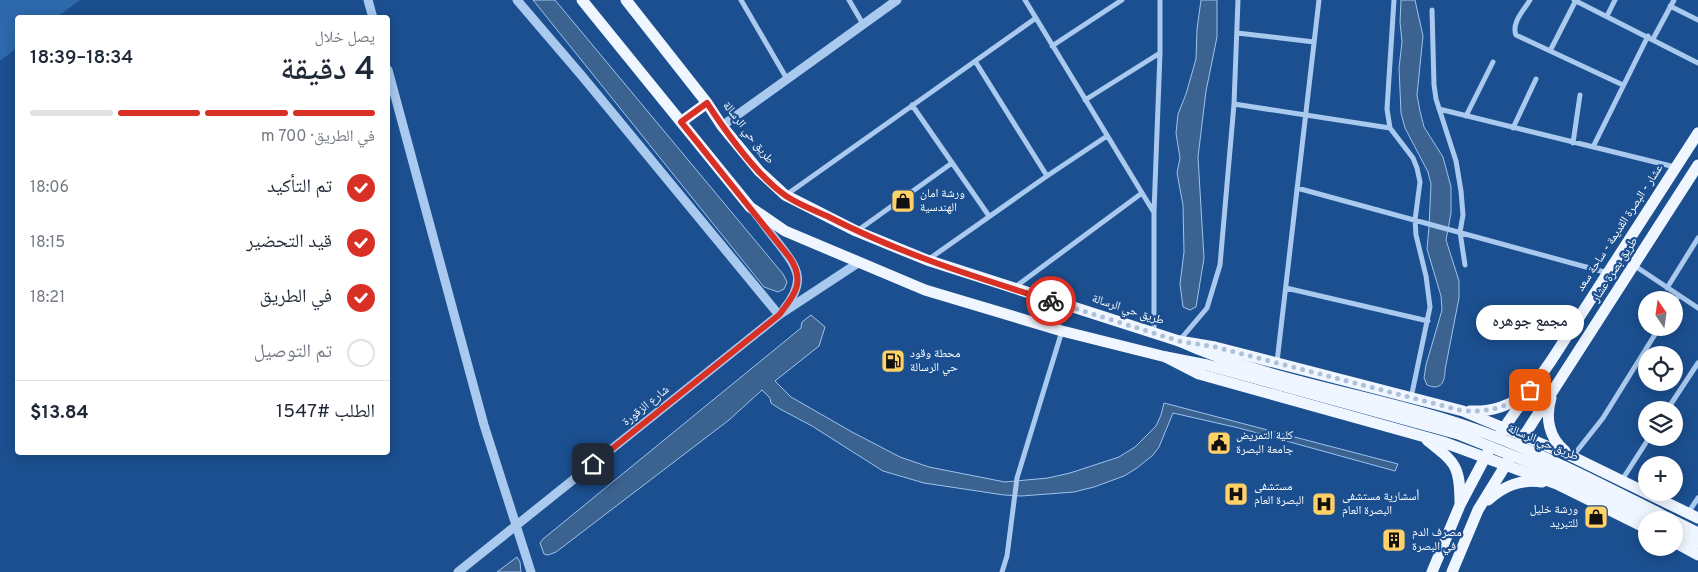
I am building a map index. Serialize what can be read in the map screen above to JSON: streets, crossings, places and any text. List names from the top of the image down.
{
  "streets": {
    "main road": ["طريق حي الرسالة", "عشار - البصرة القديمة - ساحة سعد", "طريق بصرة عشار"],
    "street": ["شارع الزقورة"]
  },
  "crossings": [
    ["طريق حي الرسالة", "عشار - البصرة القديمة - ساحة سعد"],
    ["طريق حي الرسالة", "طريق بصرة عشار"],
    ["طريق حي الرسالة", "شارع الزقورة"]
  ],
  "places": {
    "shop": ["ورشة امان الهندسية", "ورشة خليل للتبريد"],
    "fuel station": ["محطة وقود حي الرسالة"],
    "other": ["مجمع جوهره"],
    "public building": ["كلية التمريض جامعة البصرة"],
    "hospital": ["مستشفى البصرة العام", "أسشارية مستشفى البصرة العام"],
    "building": ["مصرف الدم في البصرة"]
  },
  "north": "top",
  "page": {
    "heading": ["4 دقيقة", "يصل خلال", "18:34–18:39"],
    "panel": ["الطلب #1547", "$13.84"],
    "bar": "في الطريق · 700 m",
    "list": [
      ["تم التأكيد", "18:06"],
      ["قيد التحضير", "18:15"],
      ["في الطريق", "18:21"],
      "تم التوصيل"
    ],
    "map_buttons": ["+", "−"],
    "bubble": "مجمع جوهره"
  }
}
